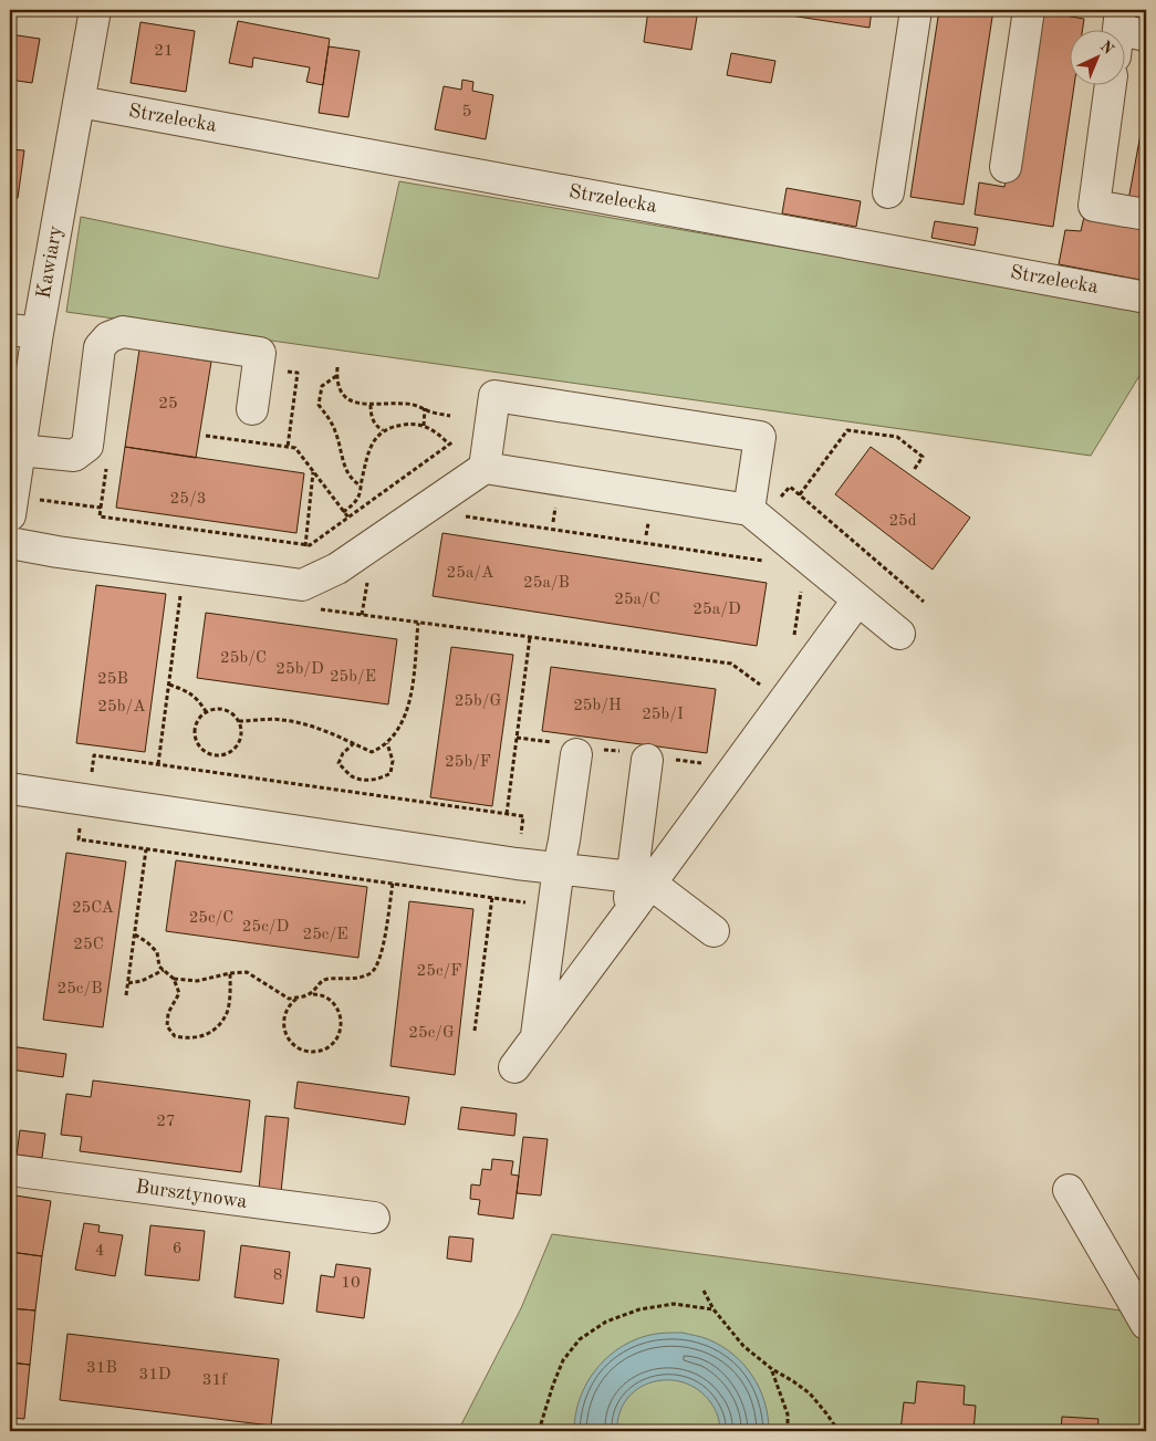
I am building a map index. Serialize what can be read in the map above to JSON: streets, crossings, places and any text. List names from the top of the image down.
{
  "streets": {
    "street": ["Strzelecka", "Kawiary", "Bursztynowa"]
  },
  "crossings": [
    ["Strzelecka", "Kawiary"]
  ],
  "house_numbers": [
    "21",
    "5",
    "25",
    "25/3",
    "25d",
    "25a/A",
    "25a/B",
    "25a/C",
    "25a/D",
    "25b/C",
    "25b/D",
    "25b/E",
    "25B",
    "25b/G",
    "25b/H",
    "25b/A",
    "25b/I",
    "25b/F",
    "25CA",
    "25c/C",
    "25c/D",
    "25c/E",
    "25C",
    "25c/F",
    "25c/B",
    "25c/G",
    "27",
    "6",
    "4",
    "8",
    "10",
    "31B",
    "31D",
    "31f"
  ],
  "north": "top right"
}
